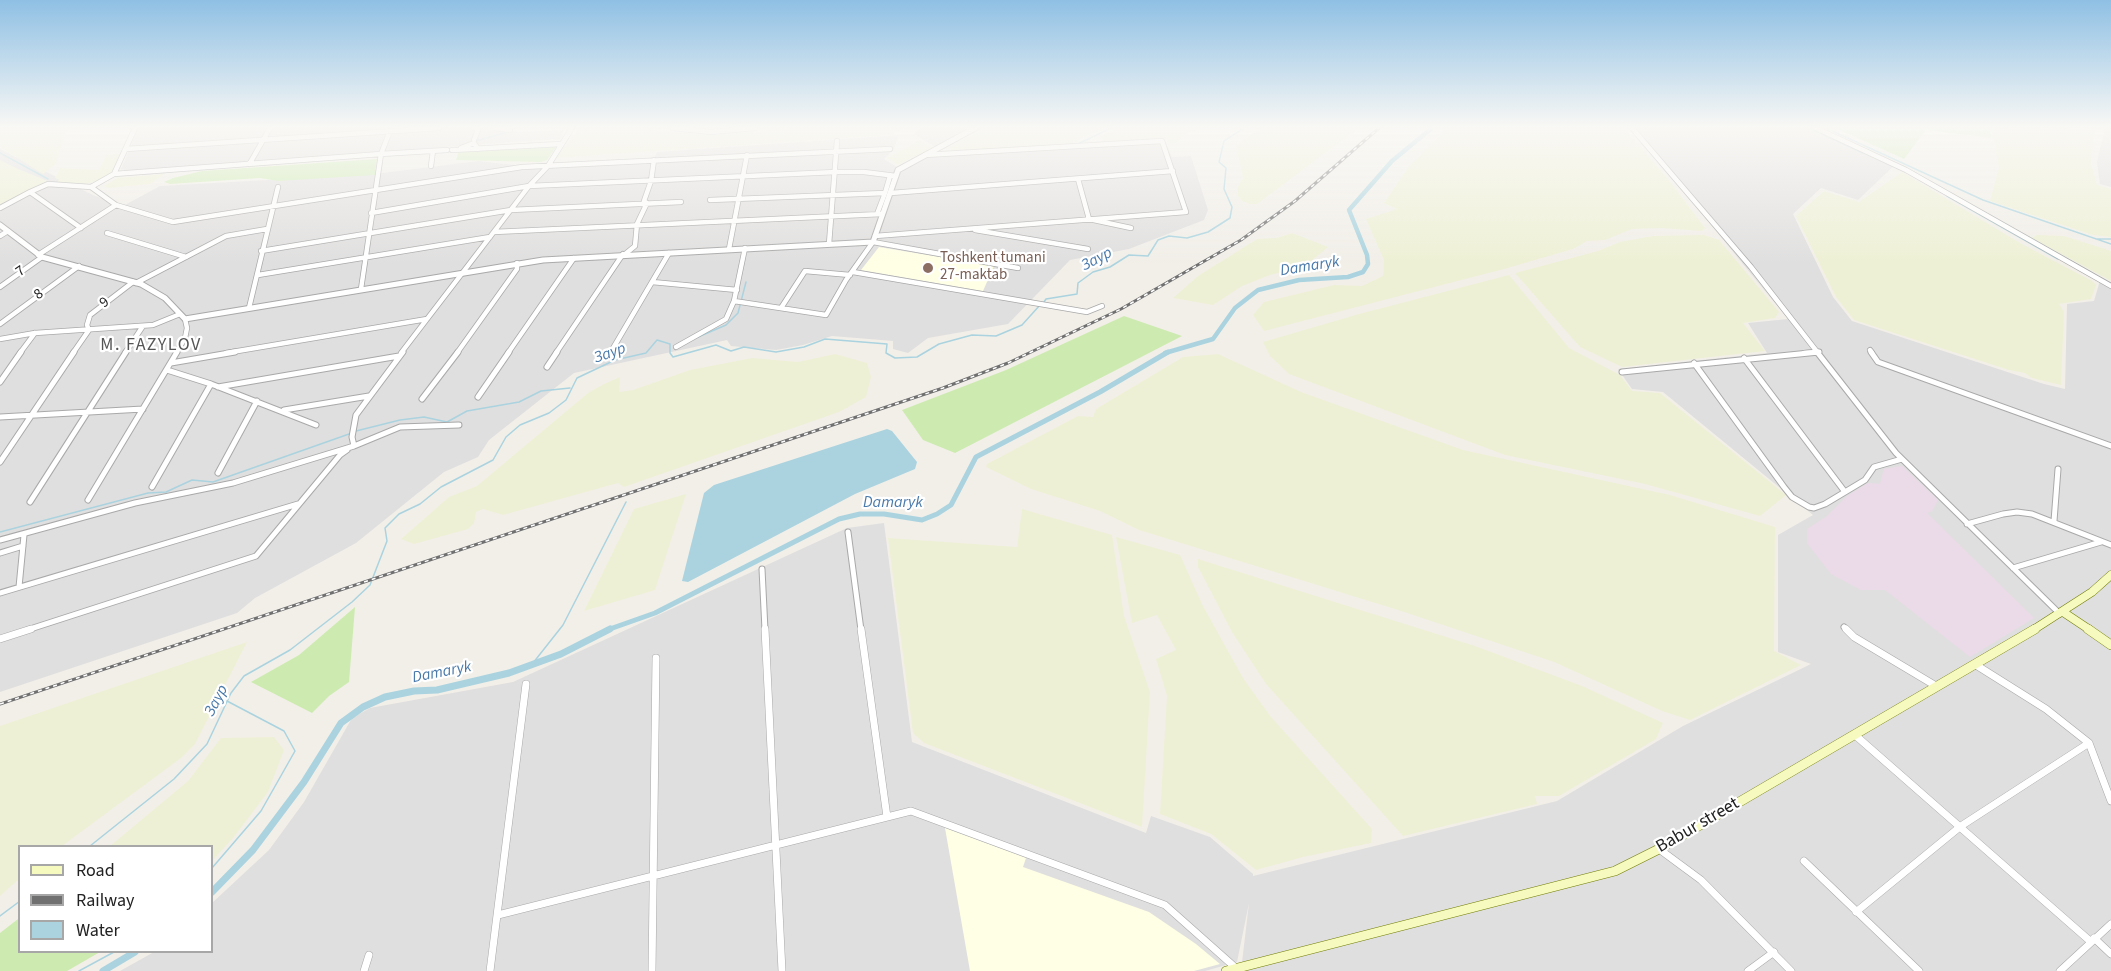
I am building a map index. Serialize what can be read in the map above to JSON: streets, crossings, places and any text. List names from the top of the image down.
{
  "streets": {
    "main road": ["Babur street"],
    "street": ["7", "8", "9"]
  },
  "districts": ["M. FAZYLOV"],
  "water": ["Заур", "Damaryk"],
  "places": ["Toshkent tumani 27-maktab"],
  "legend": ["Road", "Railway", "Water"]
}
